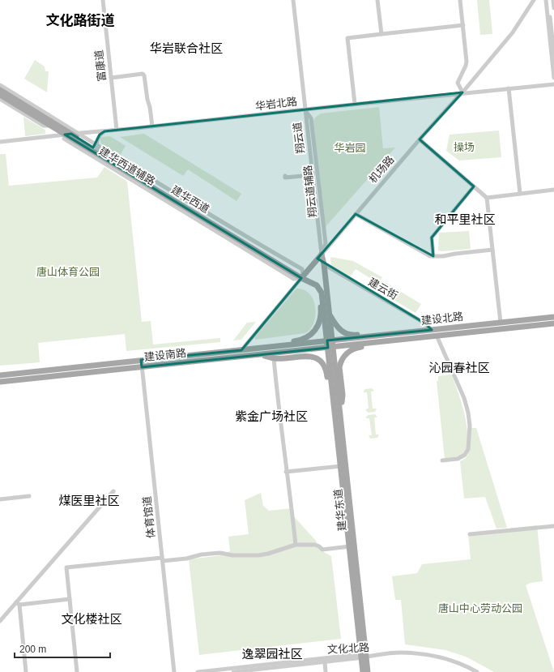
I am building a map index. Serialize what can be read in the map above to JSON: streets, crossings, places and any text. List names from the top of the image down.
{
  "streets": {
    "main road": [
      "机场路",
      "建华西道",
      "建设北路",
      "建设南路",
      "建华东道"
    ],
    "street": [
      "富康道",
      "华岩北路",
      "翔云道",
      "翔云道辅路",
      "建云街",
      "体育馆道",
      "文化北路"
    ]
  },
  "crossings": [
    ["富康道", "华岩北路"],
    ["华岩北路", "翔云道"],
    ["华岩北路", "机场路"],
    ["华岩北路", "翔云道辅路"],
    ["华岩北路", "建华西道"],
    ["翔云道", "机场路"],
    ["翔云道", "翔云道辅路"],
    ["机场路", "翔云道辅路"],
    ["机场路", "建华西道"],
    ["建云街", "建设北路"],
    ["建设北路", "建设南路"],
    ["建设北路", "建华东道"],
    ["建设南路", "建华东道"],
    ["建设南路", "体育馆道"],
    ["建华东道", "文化北路"]
  ],
  "districts": [
    "文化路街道",
    "华岩联合社区",
    "和平里社区",
    "沁园春社区",
    "紫金广场社区",
    "煤医里社区",
    "文化楼社区",
    "逸翠园社区"
  ],
  "parks": [
    "操场",
    "华岩园",
    "唐山体育公园",
    "唐山中心劳动公园"
  ],
  "scale_bar": "200 m"
}
